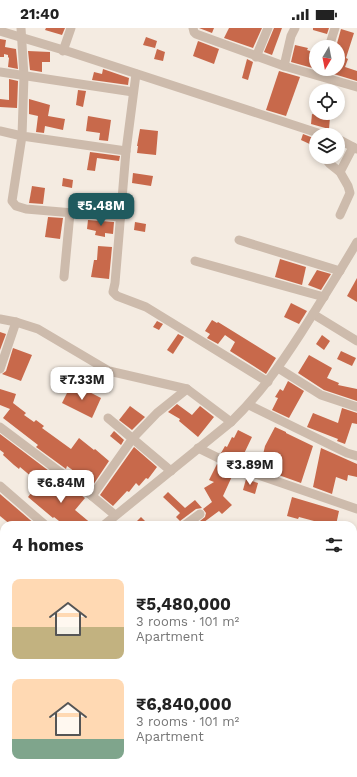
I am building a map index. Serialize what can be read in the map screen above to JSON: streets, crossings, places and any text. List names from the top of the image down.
{
  "north": "bottom",
  "page": {
    "status": "21:40",
    "price": [
      "₹5.48M",
      "₹7.33M",
      "₹3.89M",
      "₹6.84M"
    ],
    "heading": "4 homes",
    "list": [
      {
        "name": "₹5,480,000",
        "note": "3 rooms · 101 m² · Apartment"
      },
      {
        "name": "₹6,840,000",
        "note": "3 rooms · 101 m² · Apartment"
      }
    ]
  }
}
